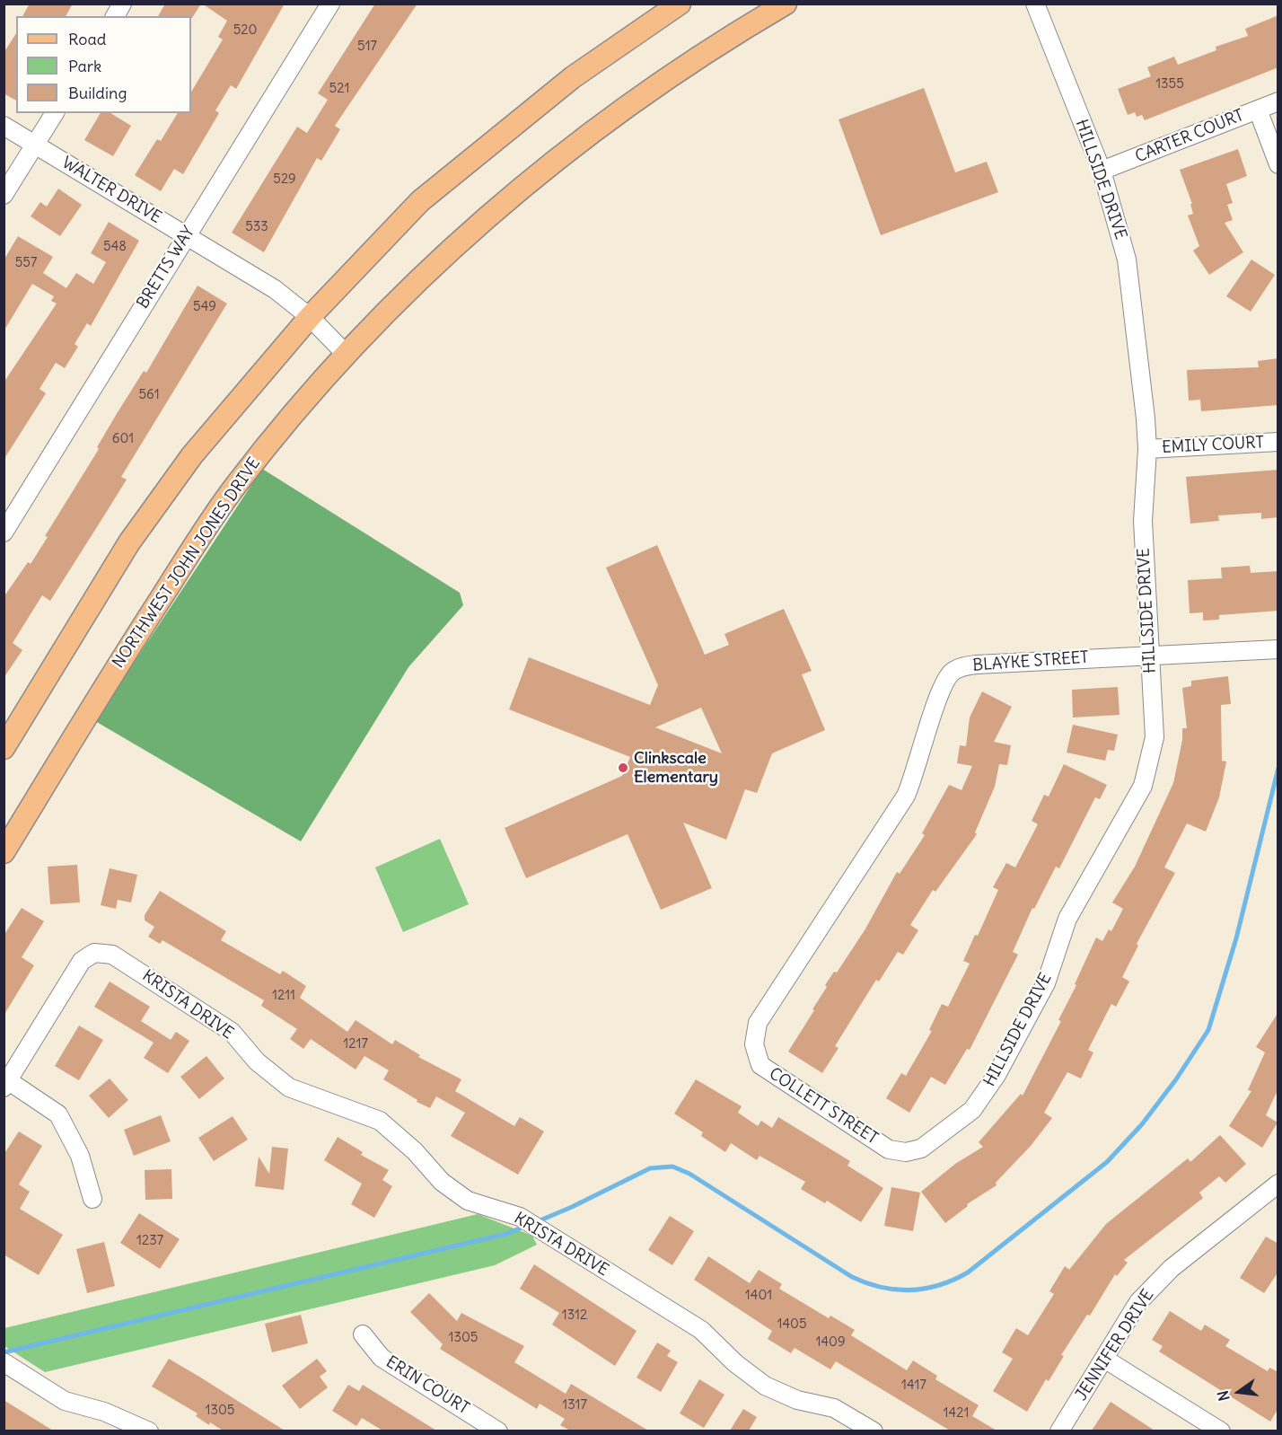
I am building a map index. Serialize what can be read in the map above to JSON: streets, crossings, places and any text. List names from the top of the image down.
{
  "streets": {
    "main road": ["NORTHWEST JOHN JONES DRIVE"],
    "street": [
      "CARTER COURT",
      "HILLSIDE DRIVE",
      "WALTER DRIVE",
      "BRETTS WAY",
      "EMILY COURT",
      "BLAYKE STREET",
      "KRISTA DRIVE",
      "COLLETT STREET",
      "JENNIFER DRIVE",
      "ERIN COURT"
    ]
  },
  "crossings": [
    ["CARTER COURT", "HILLSIDE DRIVE"],
    ["HILLSIDE DRIVE", "EMILY COURT"],
    ["HILLSIDE DRIVE", "BLAYKE STREET"],
    ["HILLSIDE DRIVE", "COLLETT STREET"],
    ["WALTER DRIVE", "BRETTS WAY"],
    ["WALTER DRIVE", "NORTHWEST JOHN JONES DRIVE"],
    ["BLAYKE STREET", "COLLETT STREET"]
  ],
  "places": ["Clinkscale Elementary"],
  "house_numbers": [
    "520",
    "517",
    "1355",
    "521",
    "529",
    "533",
    "548",
    "557",
    "549",
    "561",
    "601",
    "1211",
    "1217",
    "1237",
    "1401",
    "1312",
    "1405",
    "1305",
    "1409",
    "1417",
    "1317",
    "1305",
    "1421"
  ],
  "legend": ["Road", "Park", "Building"],
  "north": "left"
}
